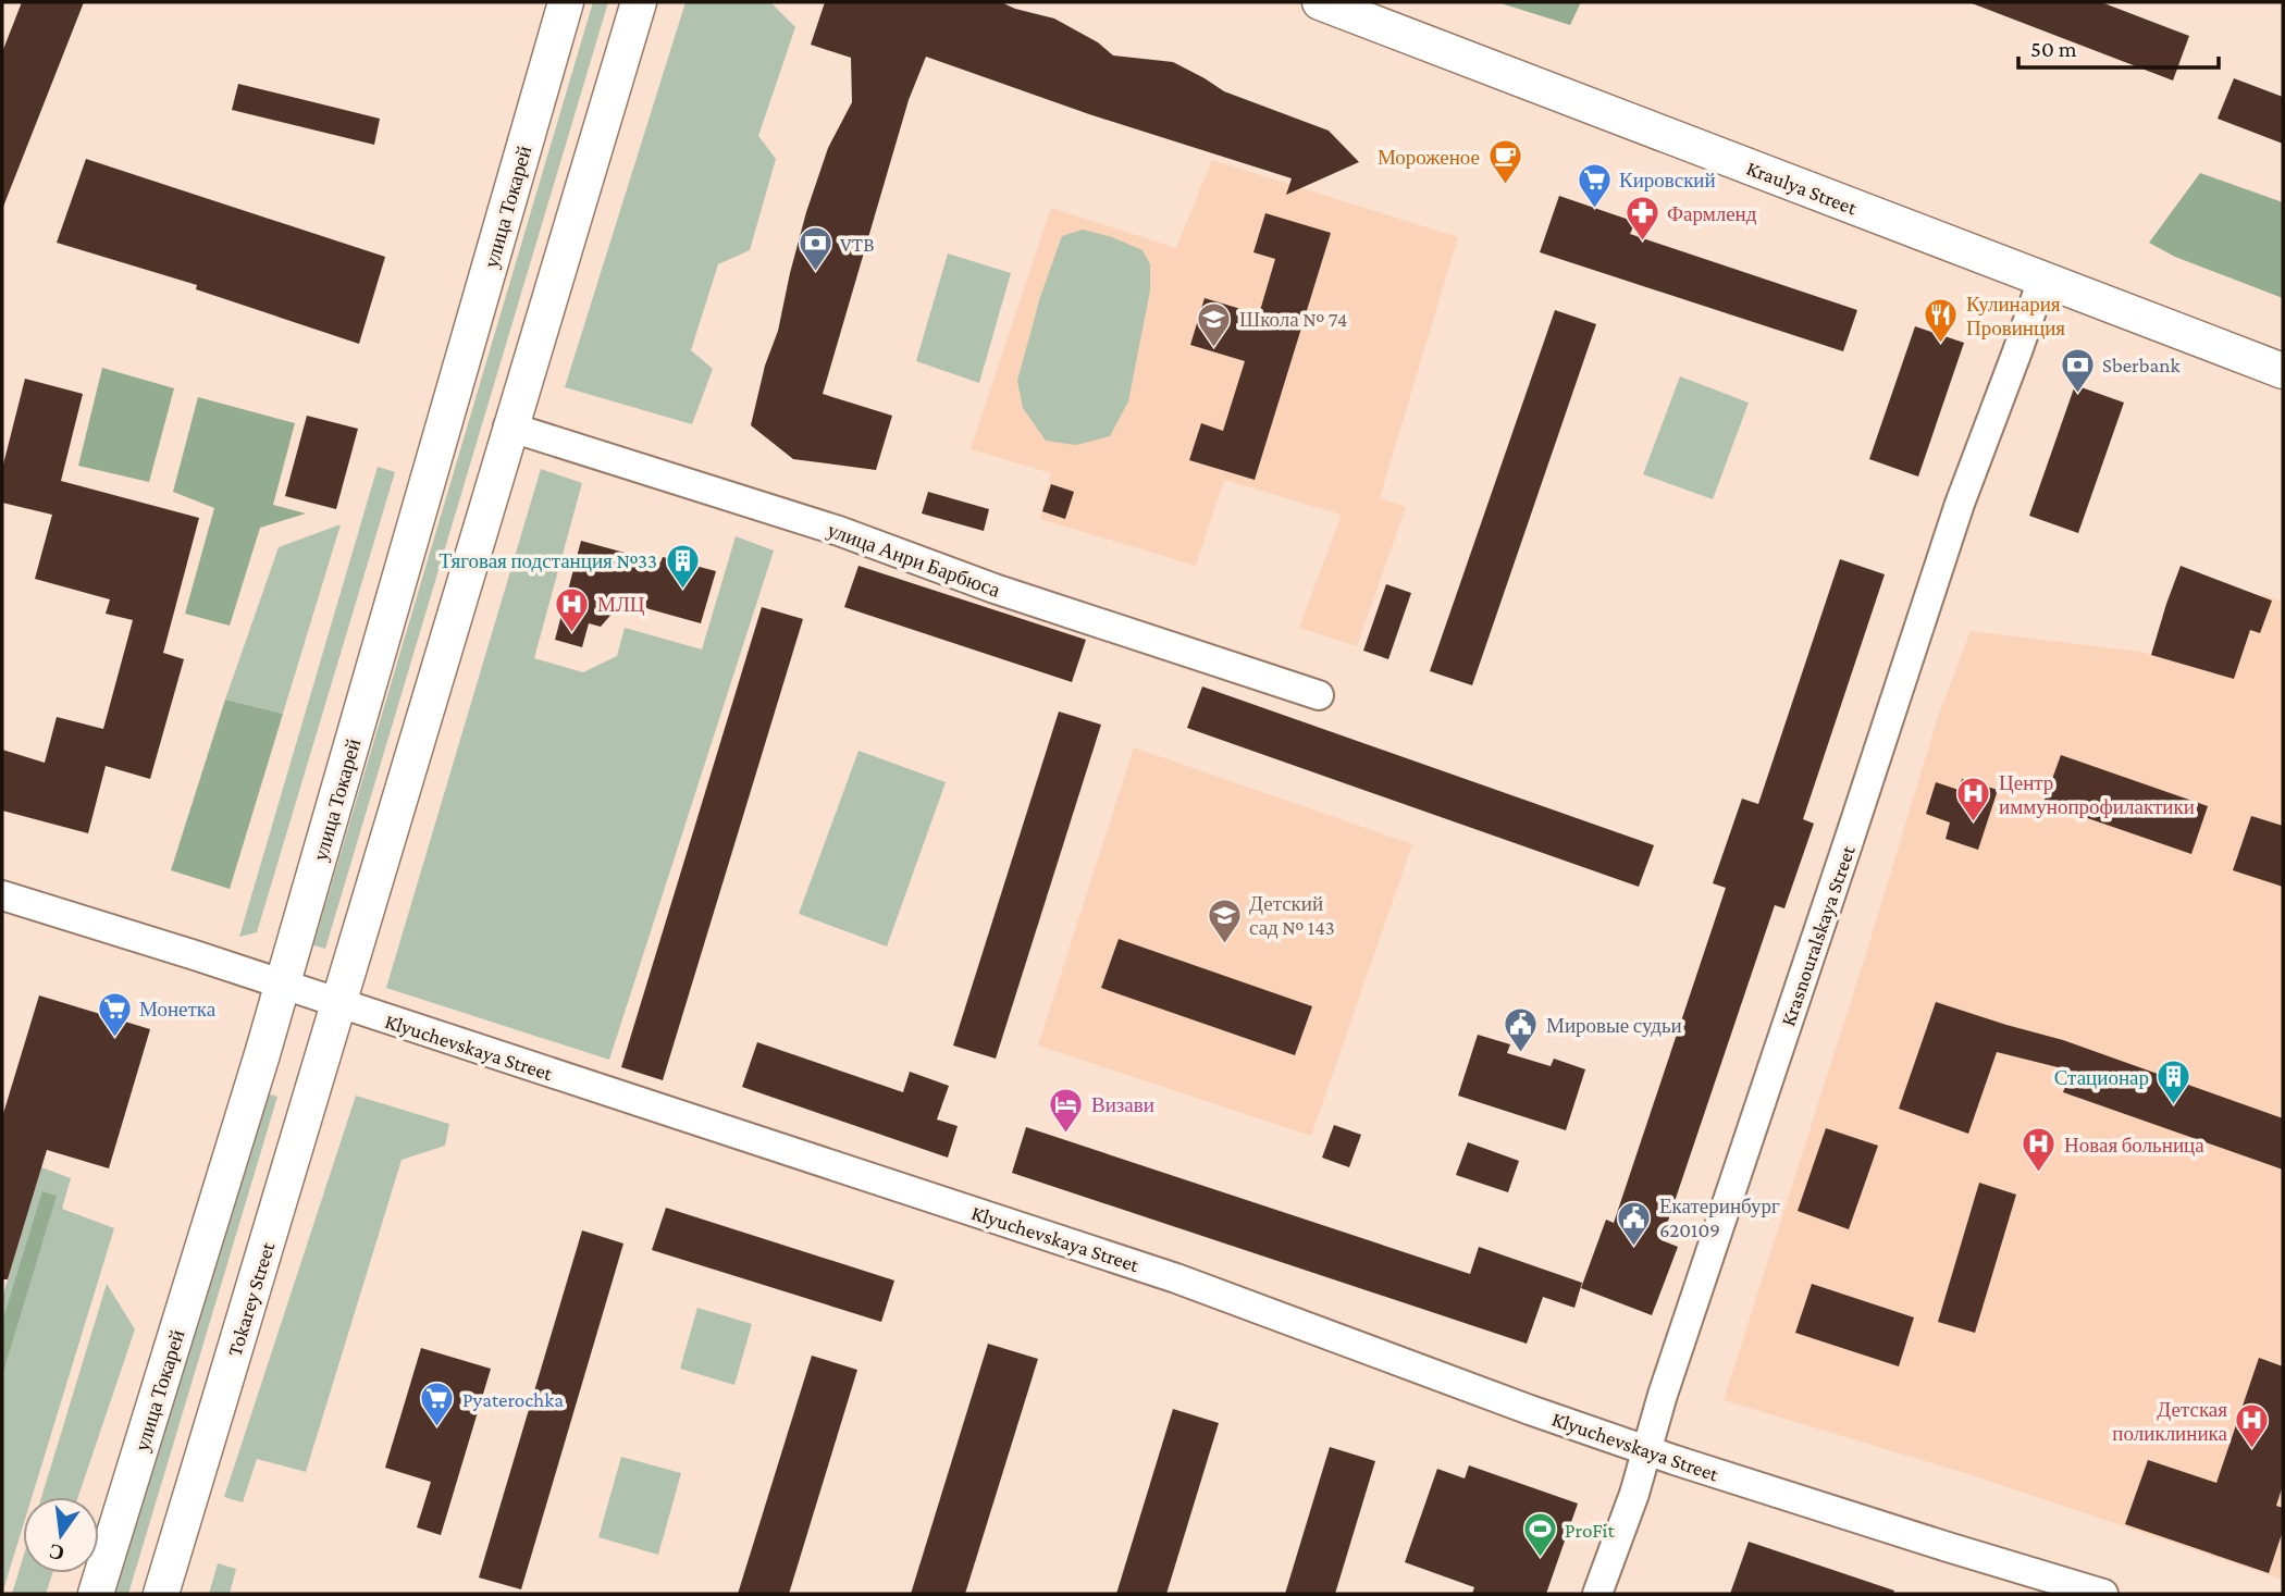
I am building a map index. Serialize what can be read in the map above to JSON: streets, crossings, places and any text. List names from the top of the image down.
{
  "streets": {
    "main road": ["Kraulya Street", "улица Токарей", "Tokarey Street"],
    "street": ["улица Анри Барбюса", "Krasnouralskaya Street", "Klyuchevskaya Street"]
  },
  "crossings": [
    ["Kraulya Street", "Krasnouralskaya Street"],
    ["улица Токарей", "Klyuchevskaya Street"],
    ["Krasnouralskaya Street", "Klyuchevskaya Street"],
    ["Klyuchevskaya Street", "Tokarey Street"]
  ],
  "places": {
    "cafe": ["Мороженое"],
    "supermarket": ["Кировский", "Монетка", "Pyaterochka"],
    "pharmacy": ["Фармленд"],
    "bank": ["VTB", "Sberbank"],
    "restaurant": ["Кулинария Провинция"],
    "school or university": ["Школа № 74", "Детский сад № 143"],
    "building": ["Тяговая подстанция №33", "Стационар"],
    "hospital": [
      "МЛЦ",
      "Центр иммунопрофилактики",
      "Новая больница",
      "Детская поликлиника"
    ],
    "public building": ["Мировые судьи", "Екатеринбург 620109"],
    "hotel": ["Визави"],
    "sports": ["ProFit"]
  },
  "scale_bar": "50 m",
  "north": "bottom"
}
